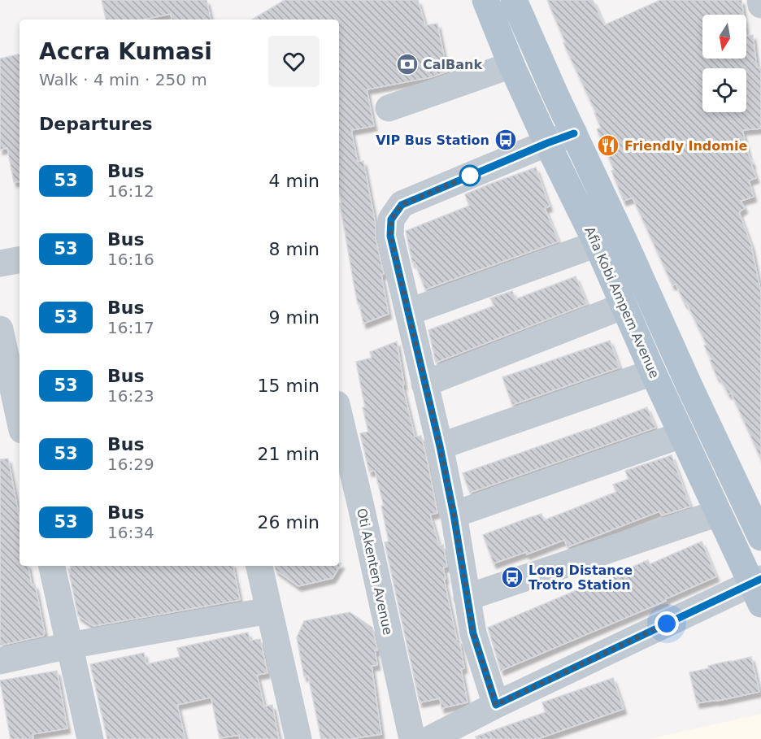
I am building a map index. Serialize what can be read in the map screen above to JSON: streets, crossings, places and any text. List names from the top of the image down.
{
  "streets": {
    "main road": ["Afia Kobi Ampem Avenue"],
    "street": ["Oti Akenten Avenue"]
  },
  "places": {
    "bank": ["CalBank"],
    "bus stop": ["VIP Bus Station", "Long Distance Trotro Station"],
    "restaurant": ["Friendly Indomie"]
  },
  "lines": ["bus line 53"],
  "north": "bottom",
  "page": {
    "heading": [
      ["Accra Kumasi", "Walk · 4 min · 250 m"],
      "Departures"
    ],
    "list": [
      {
        "mark": "53",
        "name": "Bus",
        "note": "16:12",
        "value": "4 min"
      },
      {
        "mark": "53",
        "name": "Bus",
        "note": "16:16",
        "value": "8 min"
      },
      {
        "mark": "53",
        "name": "Bus",
        "note": "16:17",
        "value": "9 min"
      },
      {
        "mark": "53",
        "name": "Bus",
        "note": "16:23",
        "value": "15 min"
      },
      {
        "mark": "53",
        "name": "Bus",
        "note": "16:29",
        "value": "21 min"
      },
      {
        "mark": "53",
        "name": "Bus",
        "note": "16:34",
        "value": "26 min"
      }
    ]
  }
}
